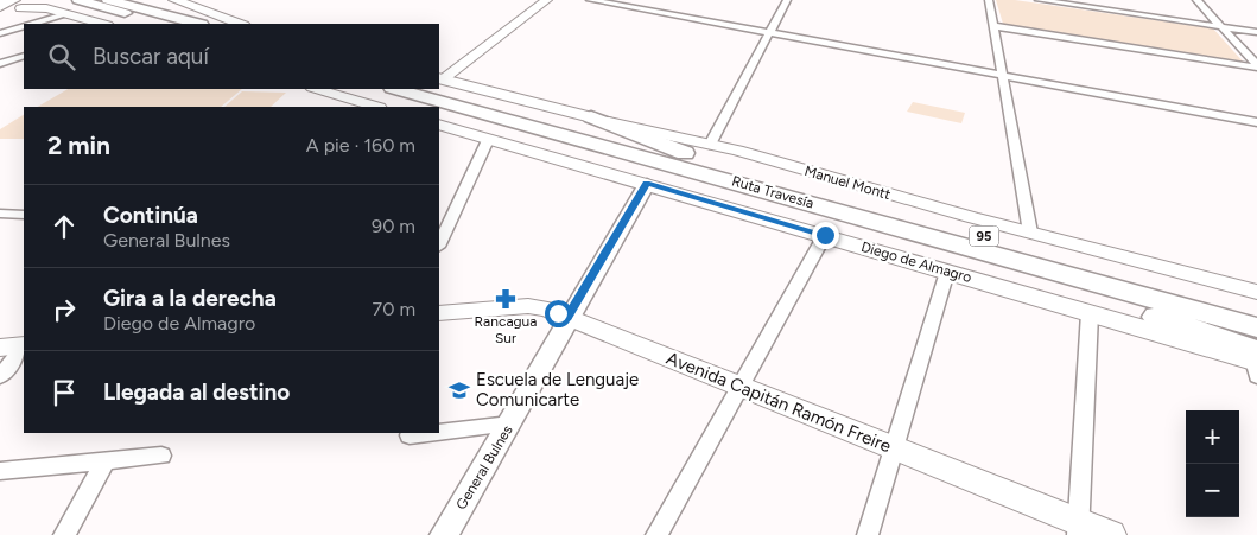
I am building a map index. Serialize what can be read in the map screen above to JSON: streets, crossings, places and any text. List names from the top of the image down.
{
  "streets": {
    "highway": ["Ruta Travesía", "95"],
    "main road": ["Manuel Montt", "Diego de Almagro", "Avenida Capitán Ramón Freire"],
    "street": ["General Bulnes"]
  },
  "crossings": [
    ["Manuel Montt", "Ruta Travesía"],
    ["Diego de Almagro", "General Bulnes"],
    ["Avenida Capitán Ramón Freire", "General Bulnes"]
  ],
  "places": {
    "pharmacy": ["Rancagua Sur"],
    "school or university": ["Escuela de Lenguaje Comunicarte"]
  },
  "page": {
    "search": "Buscar aquí",
    "heading": ["2 min", "A pie · 160 m"],
    "list": [
      ["Continúa", "General Bulnes", "90 m"],
      ["Gira a la derecha", "Diego de Almagro", "70 m"],
      "Llegada al destino"
    ],
    "map_buttons": ["+", "−"]
  }
}
